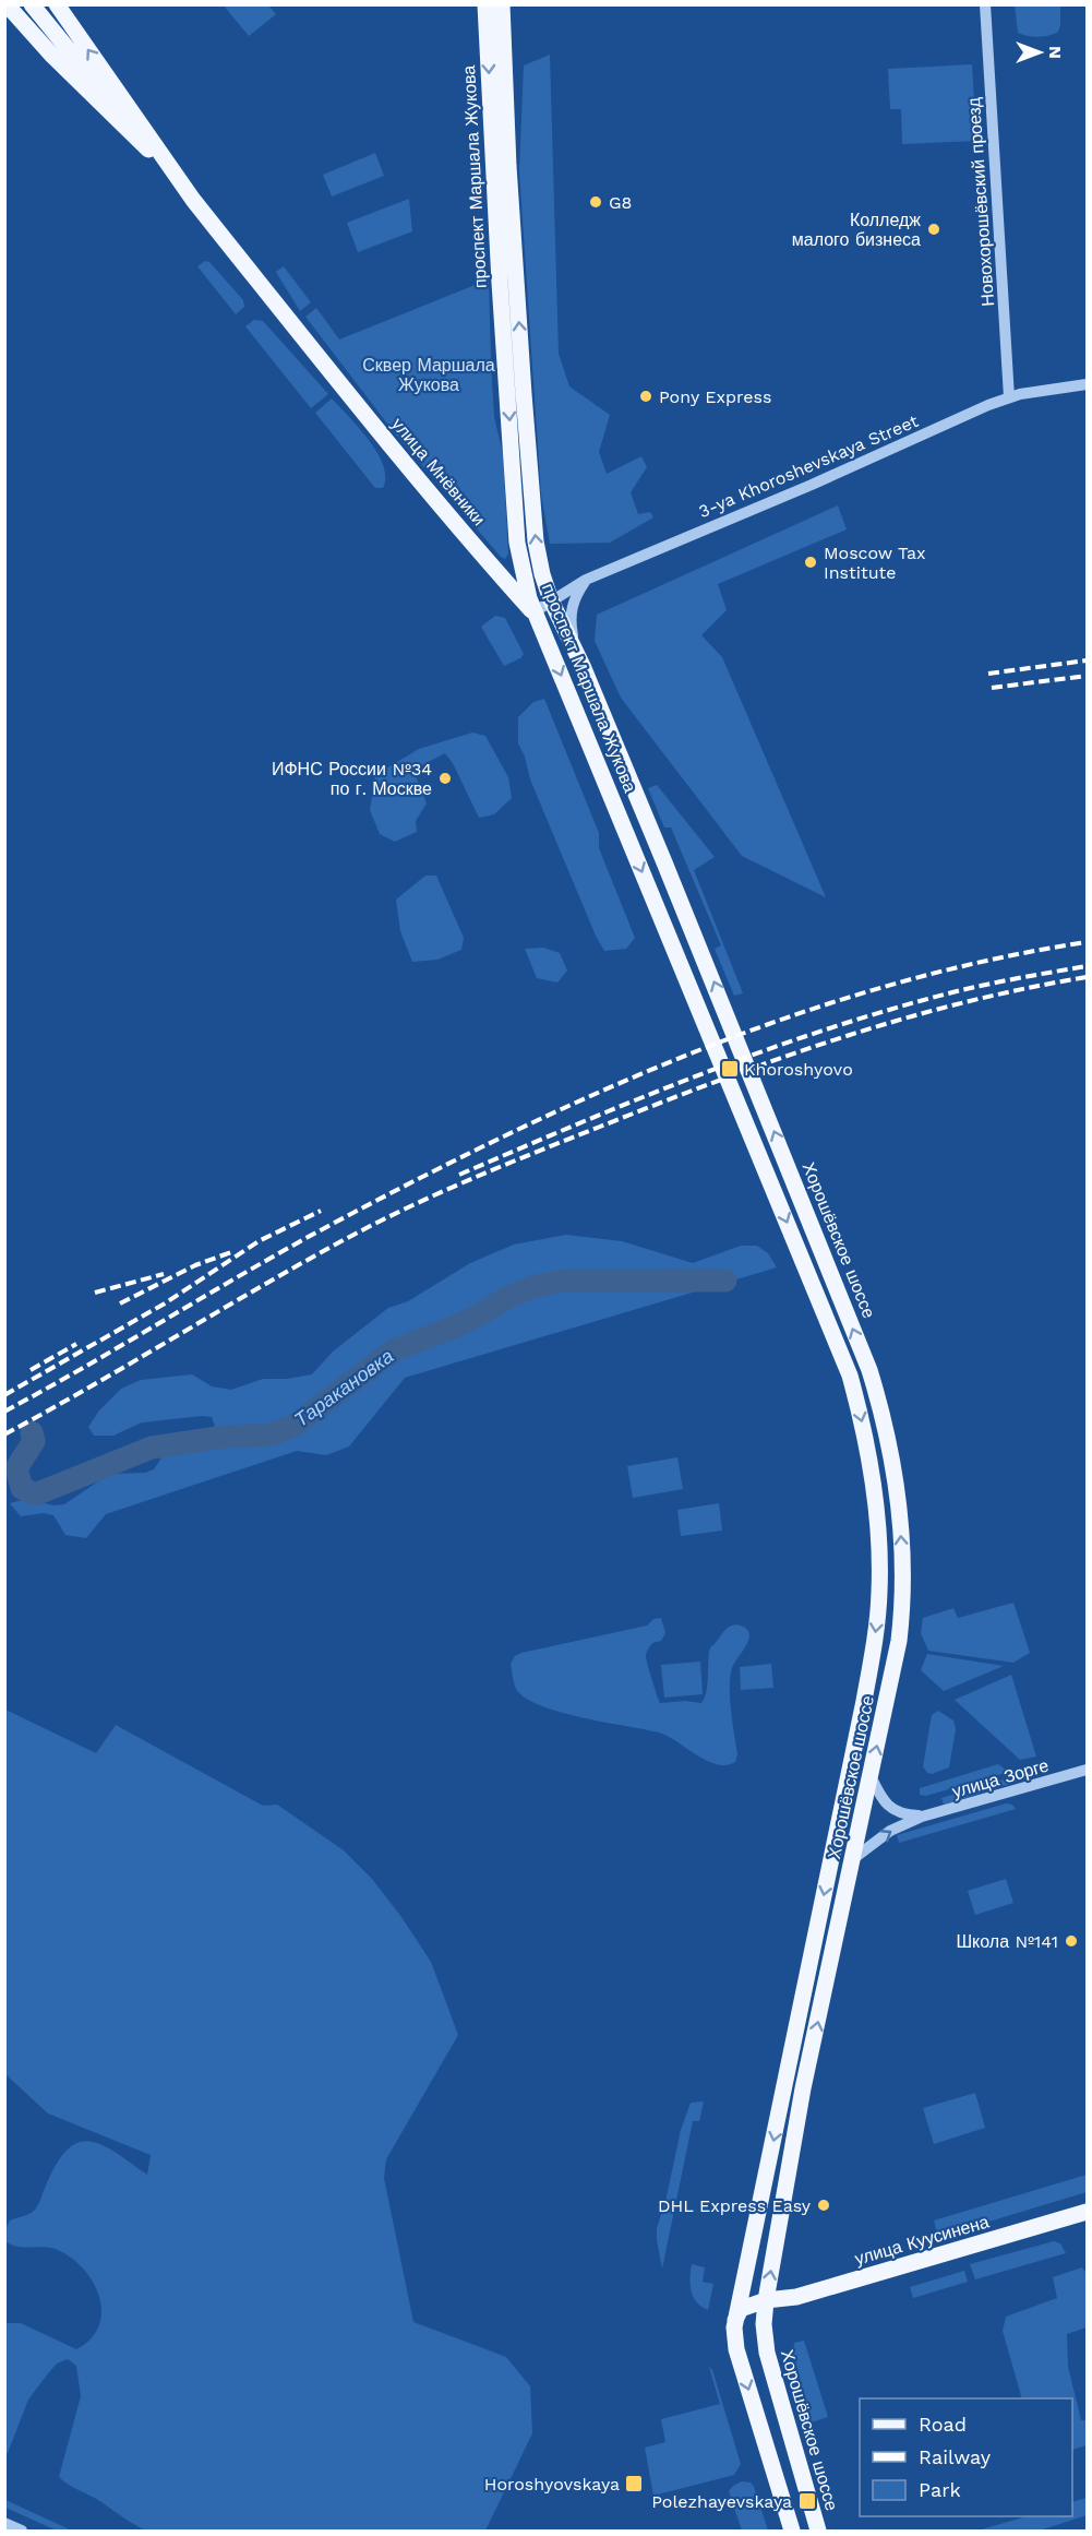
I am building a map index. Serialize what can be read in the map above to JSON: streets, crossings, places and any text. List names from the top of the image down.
{
  "streets": {
    "main road": [
      "проспект Маршала Жукова",
      "улица Мнёвники",
      "Хорошёвское шоссе",
      "улица Куусинена"
    ],
    "street": ["Новохорошёвский проезд", "3-ya Khoroshevskaya Street", "улица Зорге"]
  },
  "crossings": [
    ["проспект Маршала Жукова", "3-ya Khoroshevskaya Street"],
    ["проспект Маршала Жукова", "улица Мнёвники"],
    ["проспект Маршала Жукова", "Хорошёвское шоссе"],
    ["Новохорошёвский проезд", "3-ya Khoroshevskaya Street"],
    ["3-ya Khoroshevskaya Street", "улица Мнёвники"],
    ["Хорошёвское шоссе", "улица Зорге"],
    ["Хорошёвское шоссе", "улица Куусинена"]
  ],
  "water": ["Таракановка"],
  "parks": ["Сквер Маршала Жукова"],
  "places": {
    "other": [
      "G8",
      "Колледж малого бизнеса",
      "Pony Express",
      "Moscow Tax Institute",
      "ИФНС России №34 по г. Москве",
      "Школа №141",
      "DHL Express Easy"
    ],
    "transit": ["Khoroshyovo", "Horoshyovskaya", "Polezhayevskaya"]
  },
  "legend": ["Road", "Railway", "Park"],
  "north": "right"
}
